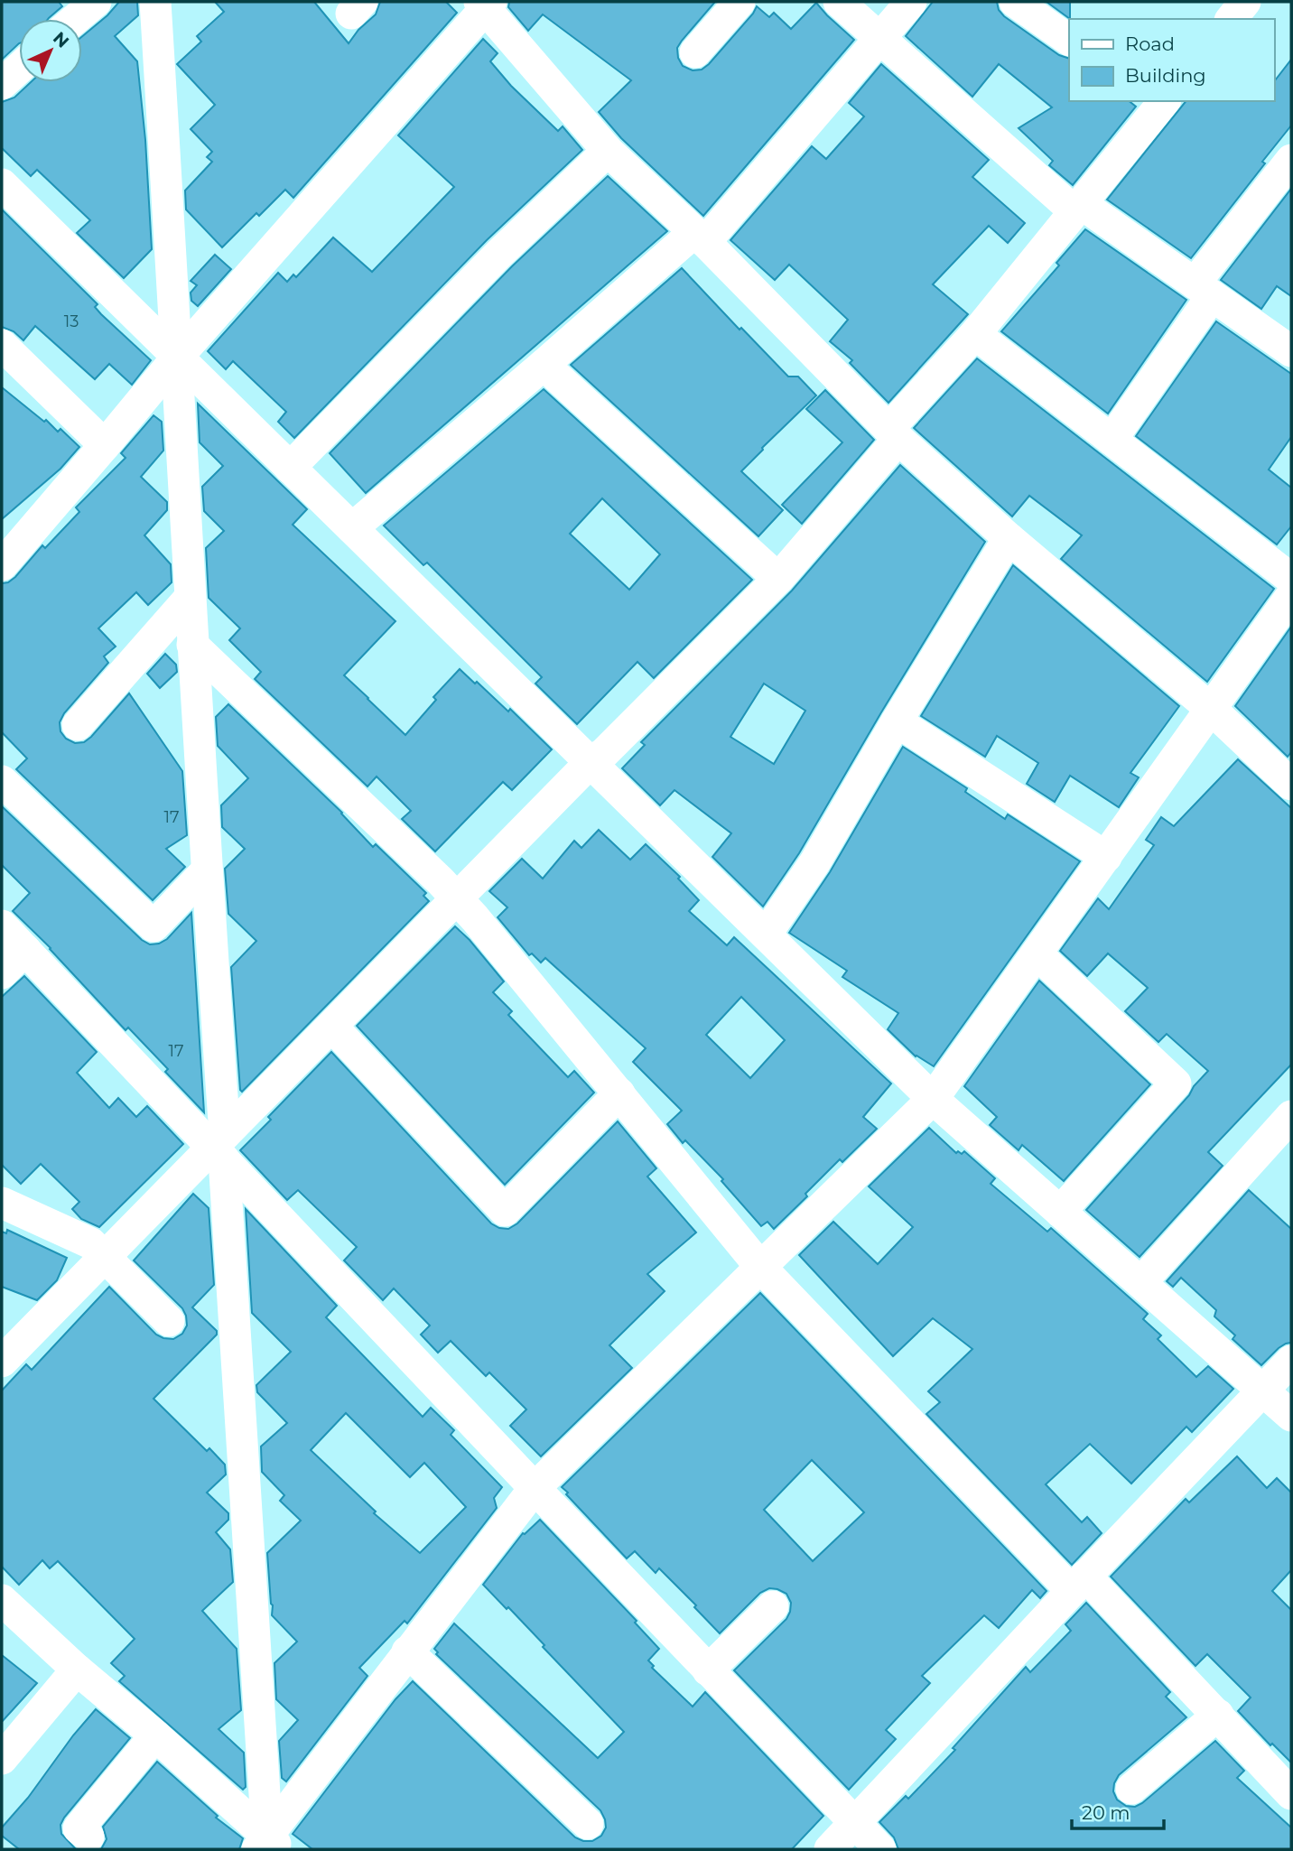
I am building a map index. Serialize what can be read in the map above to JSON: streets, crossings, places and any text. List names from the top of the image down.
{
  "house_numbers": ["13", "17", "17"],
  "legend": ["Road", "Building"],
  "scale_bar": "20 m",
  "north": "top right"
}
